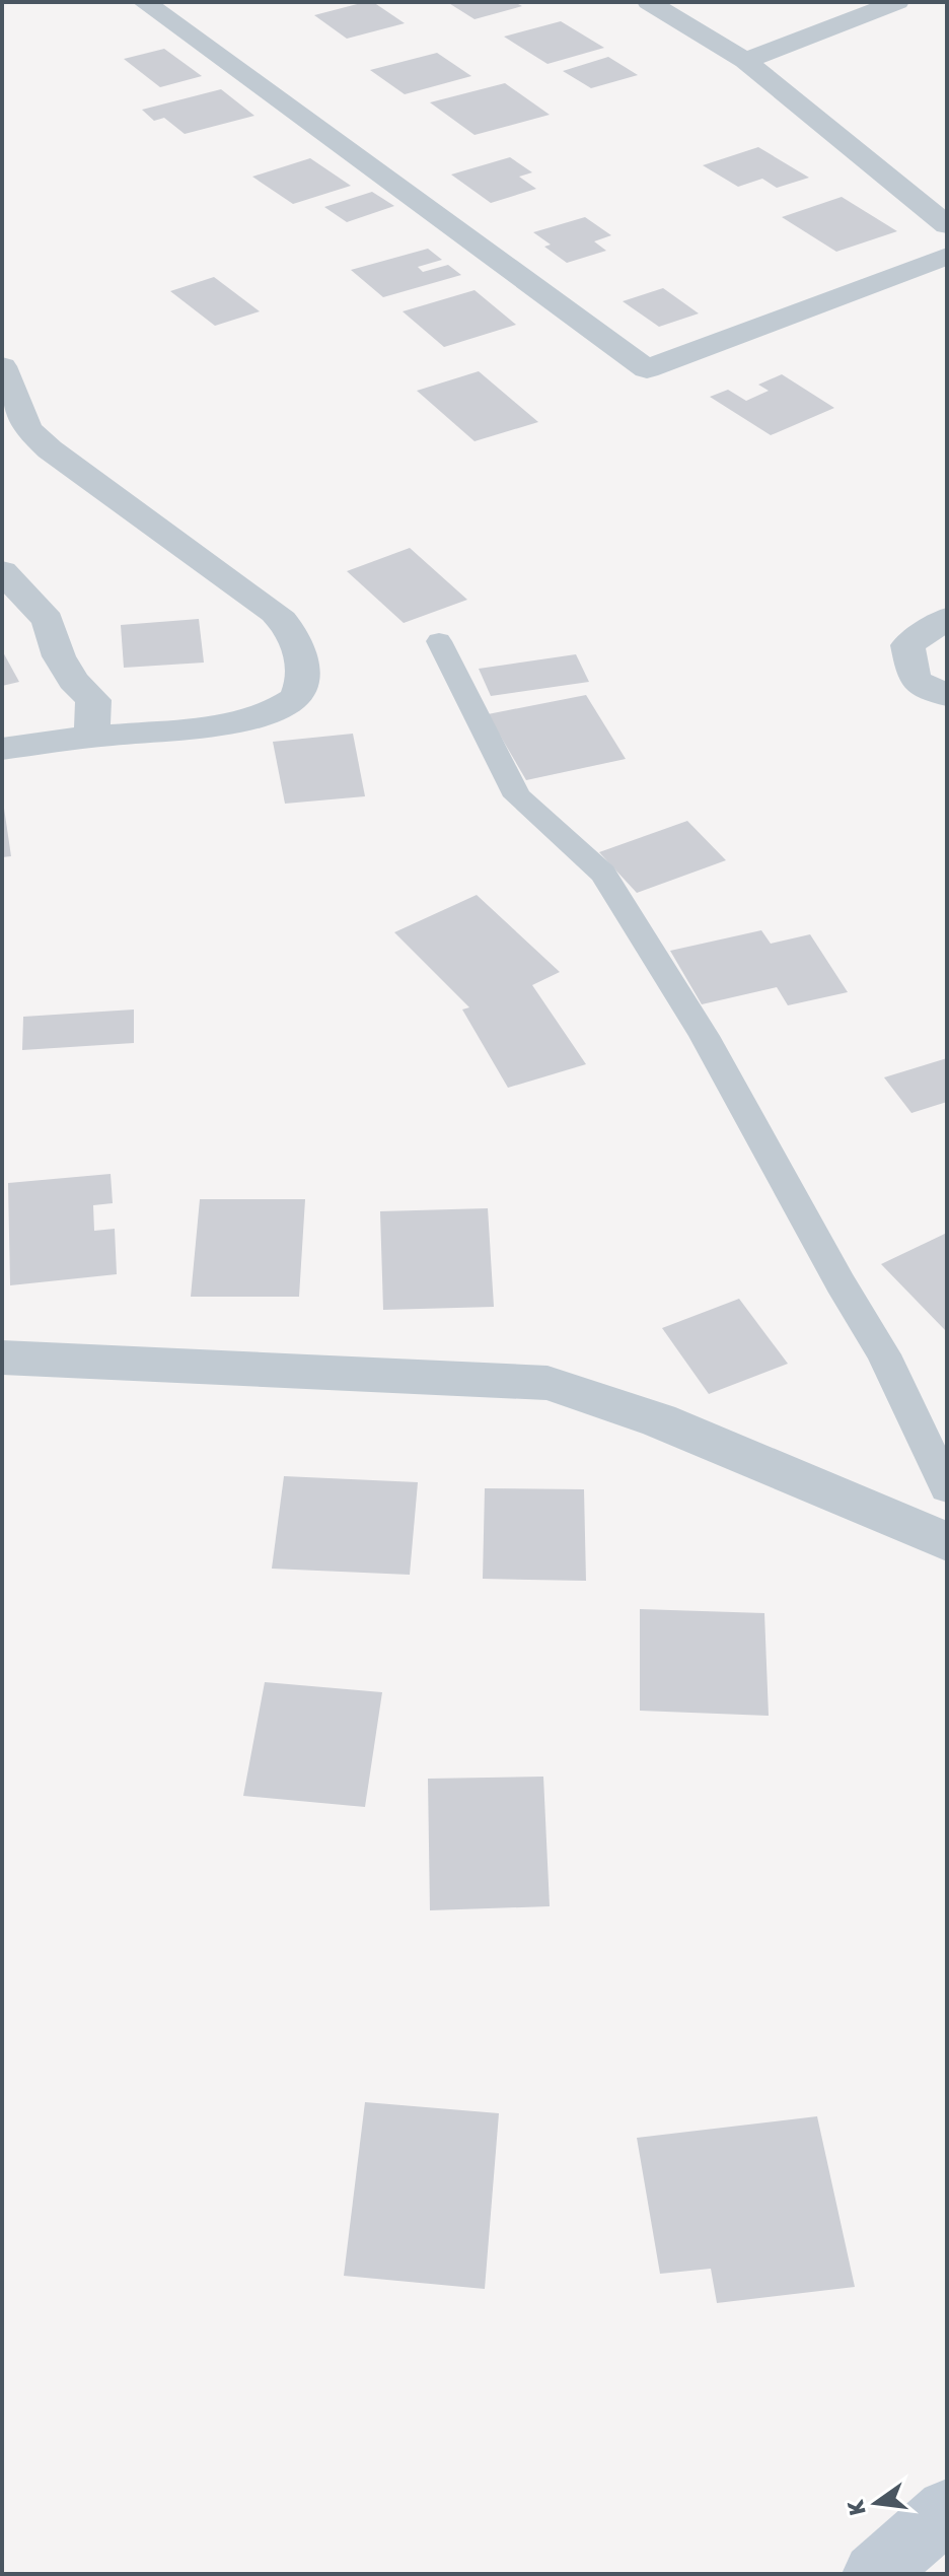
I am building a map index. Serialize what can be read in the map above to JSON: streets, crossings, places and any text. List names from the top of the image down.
{
  "north": "left"
}
